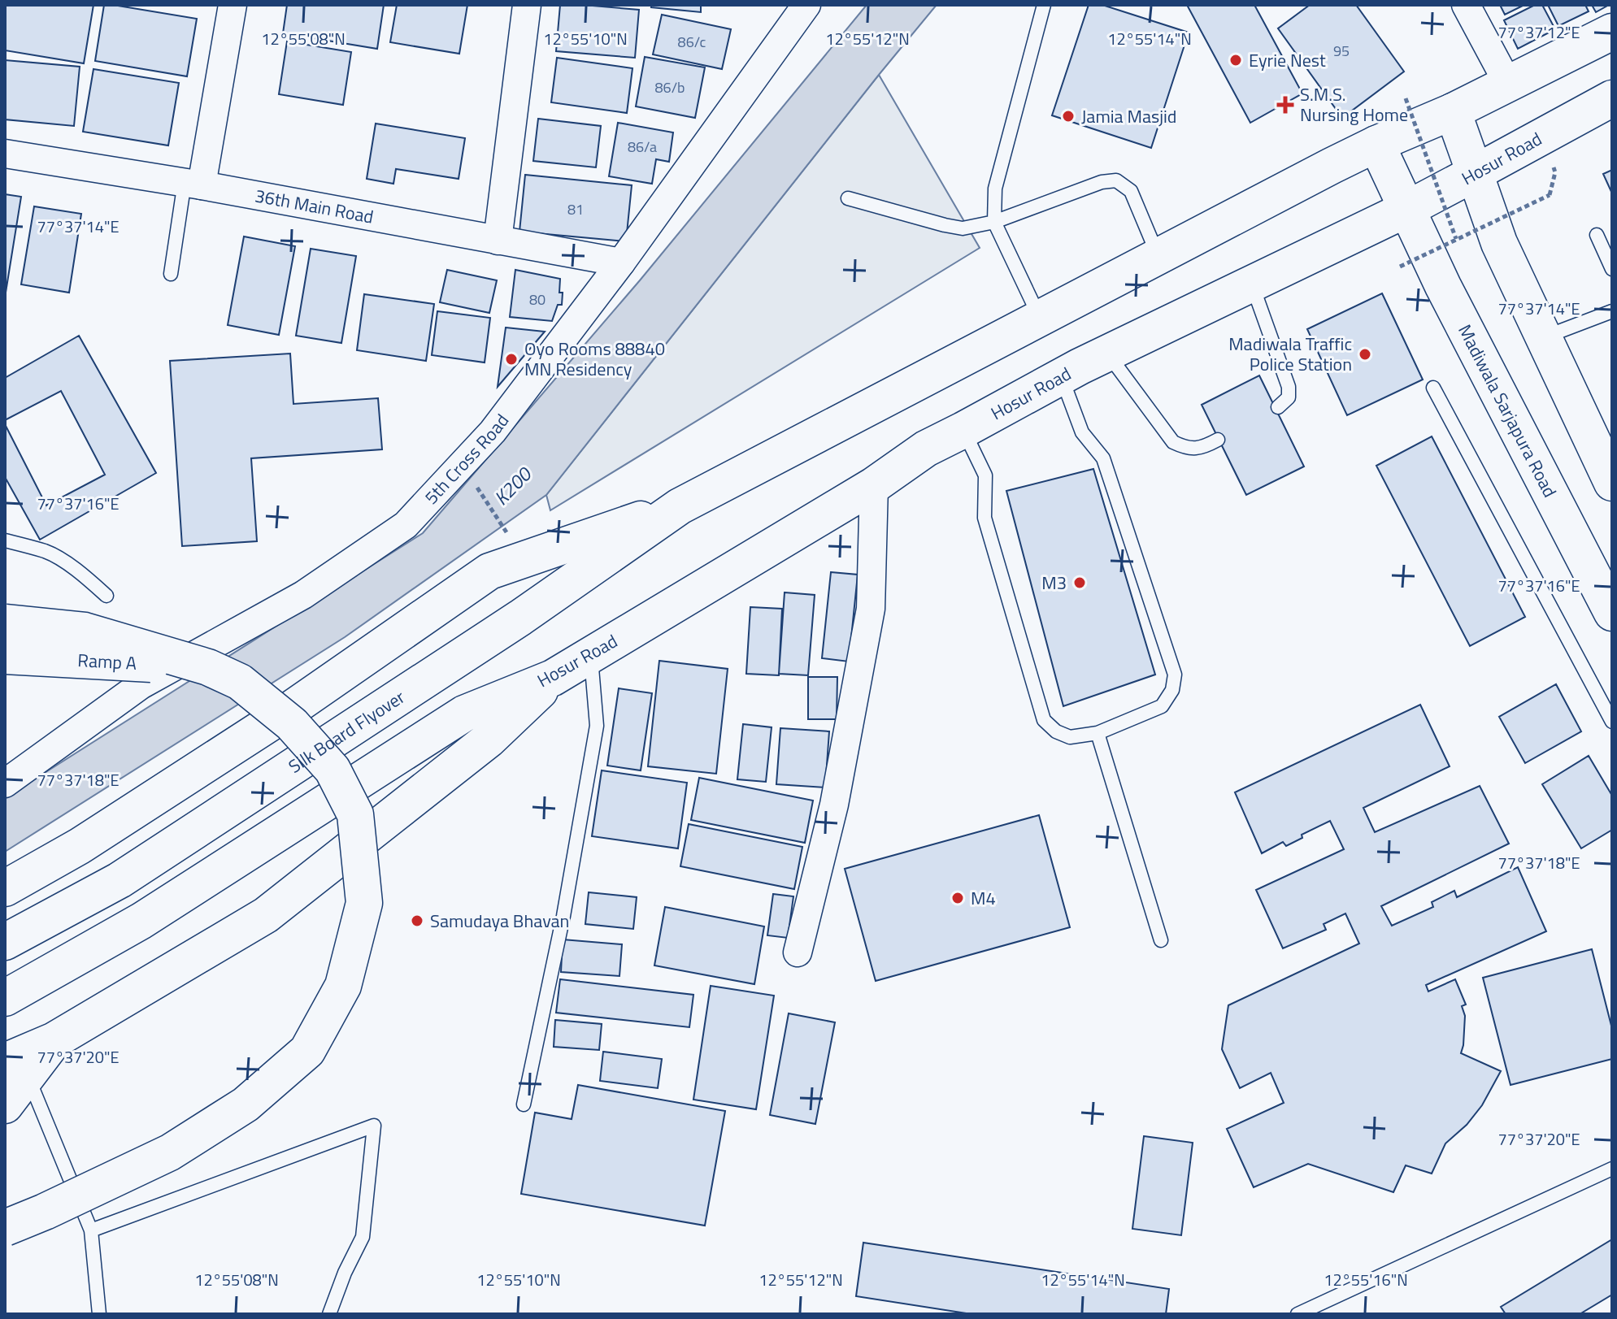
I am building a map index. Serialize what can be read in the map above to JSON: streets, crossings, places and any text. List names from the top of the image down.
{
  "streets": {
    "main road": [
      "Hosur Road",
      "Madiwala Sarjapura Road",
      "Ramp A",
      "Silk Board Flyover"
    ],
    "street": ["36th Main Road", "5th Cross Road"]
  },
  "crossings": [
    ["Hosur Road", "Madiwala Sarjapura Road"],
    ["36th Main Road", "5th Cross Road"]
  ],
  "water": ["K200"],
  "places": {
    "other": [
      "Eyrie Nest",
      "Jamia Masjid",
      "Madiwala Traffic Police Station",
      "Oyo Rooms 88840 MN Residency",
      "M3",
      "M4",
      "Samudaya Bhavan"
    ],
    "health": ["S.M.S. Nursing Home"]
  },
  "house_numbers": [
    "86/c",
    "95",
    "86/b",
    "86/a",
    "81",
    "80"
  ],
  "coordinates": [
    "77°37'12\"E",
    "12°55'08\"N",
    "12°55'10\"N",
    "12°55'12\"N",
    "12°55'14\"N",
    "77°37'14\"E",
    "77°37'16\"E",
    "77°37'18\"E",
    "77°37'20\"E",
    "12°55'16\"N"
  ]
}
